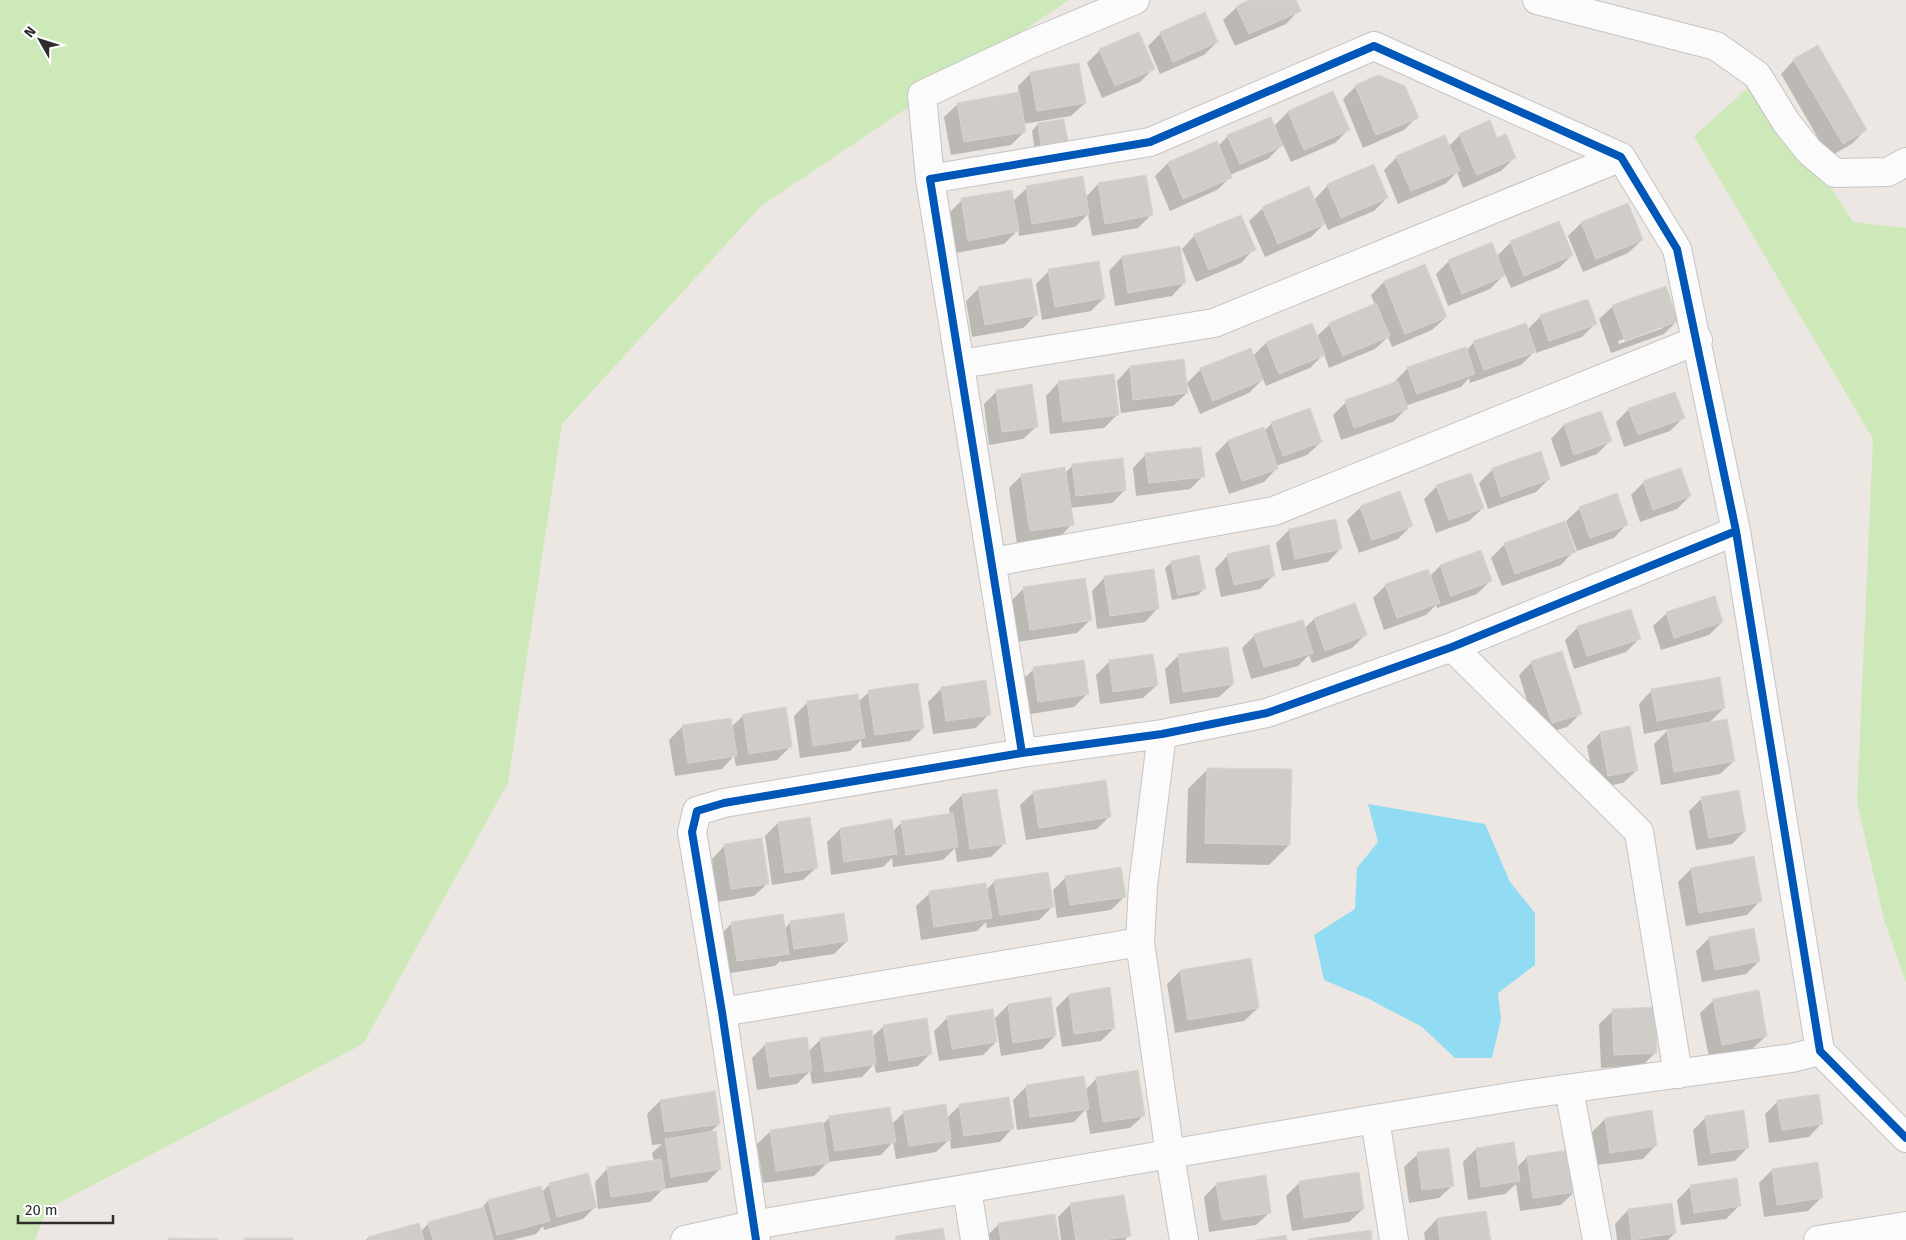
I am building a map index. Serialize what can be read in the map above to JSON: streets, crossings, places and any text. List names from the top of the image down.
{
  "scale_bar": "20 m",
  "north": "top left"
}
